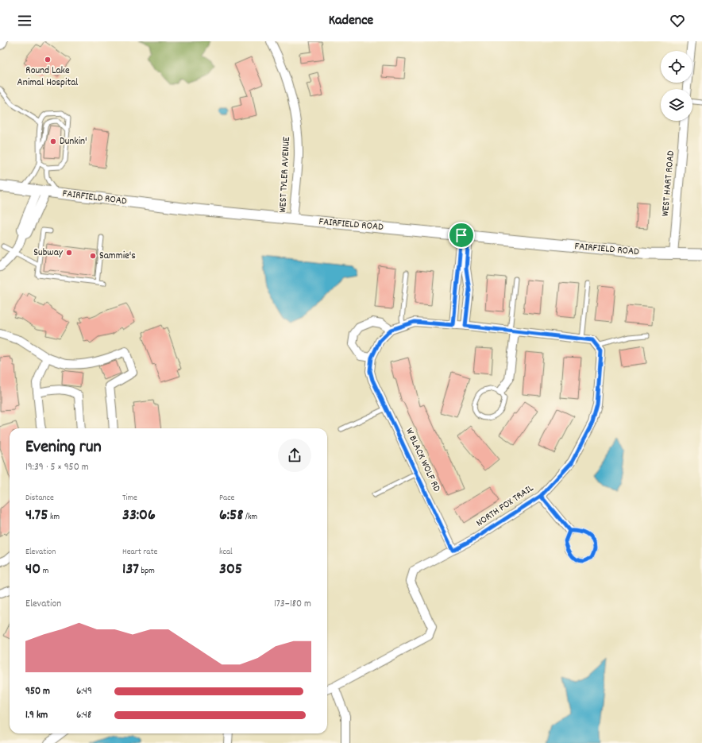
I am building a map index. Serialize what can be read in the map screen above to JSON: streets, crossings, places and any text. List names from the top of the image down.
{
  "streets": {
    "street": [
      "WEST TYLER AVENUE",
      "WEST HART ROAD",
      "FAIRFIELD ROAD",
      "W BLACK WOLF RD",
      "NORTH FOX TRAIL"
    ]
  },
  "crossings": [
    ["WEST TYLER AVENUE", "FAIRFIELD ROAD"],
    ["WEST HART ROAD", "FAIRFIELD ROAD"],
    ["W BLACK WOLF RD", "NORTH FOX TRAIL"]
  ],
  "places": [
    "Round Lake Animal Hospital",
    "Dunkin'",
    "Subway",
    "Sammie's"
  ],
  "page": {
    "header": "Kadence",
    "heading": ["Evening run", "19:39 · 5 × 950 m"],
    "stats": [
      ["Distance", "4.75 km"],
      ["Time", "33:06"],
      ["Pace", "6:58 /km"],
      ["Elevation", "40 m"],
      ["Heart rate", "137 bpm"],
      ["kcal", "305"]
    ],
    "chart": ["Elevation", "173–180 m"],
    "list": [
      {
        "name": "950 m",
        "note": "6:49"
      },
      {
        "name": "1.9 km",
        "note": "6:48"
      }
    ]
  }
}
